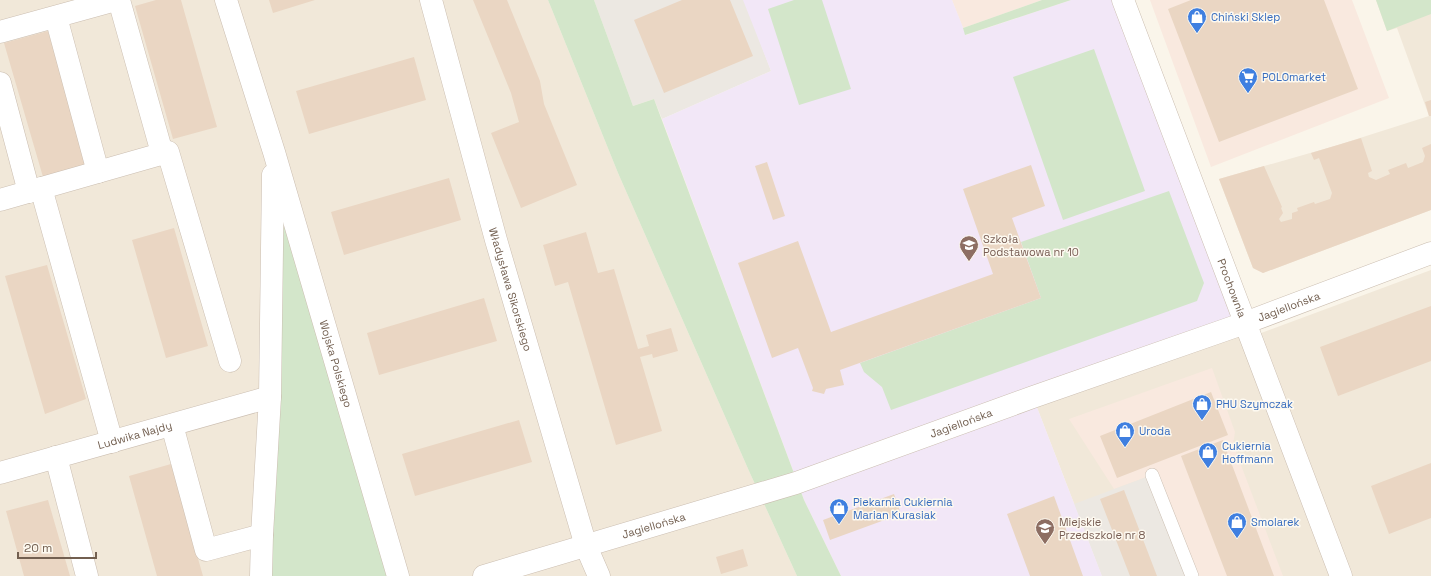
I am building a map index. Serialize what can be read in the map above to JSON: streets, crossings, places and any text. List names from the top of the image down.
{
  "streets": {
    "street": [
      "Prochownia",
      "Władysława Sikorskiego",
      "Jagiellońska",
      "Wojska Polskiego",
      "Ludwika Najdy"
    ]
  },
  "crossings": [
    ["Prochownia", "Jagiellońska"],
    ["Władysława Sikorskiego", "Jagiellońska"],
    ["Wojska Polskiego", "Ludwika Najdy"]
  ],
  "places": {
    "shop": [
      "Chiński Sklep",
      "PHU Szymczak",
      "Uroda",
      "Cukiernia Hoffmann",
      "Piekarnia Cukiernia Marian Kurasiak",
      "Smolarek"
    ],
    "supermarket": ["POLOmarket"],
    "school or university": ["Szkoła Podstawowa nr 10", "Miejskie Przedszkole nr 8"]
  },
  "scale_bar": "20 m"
}
